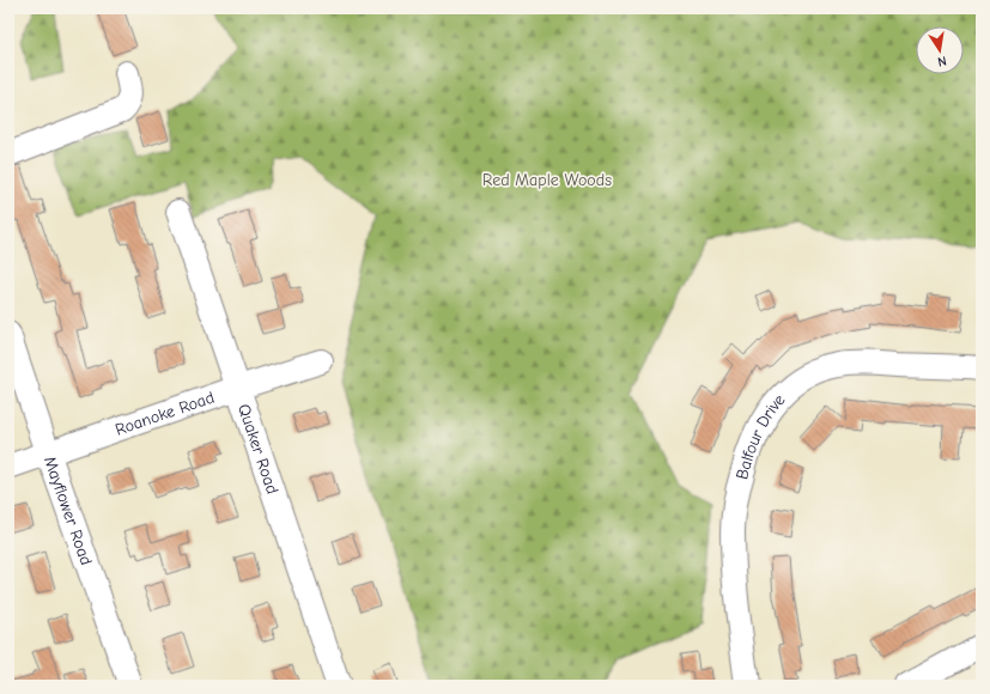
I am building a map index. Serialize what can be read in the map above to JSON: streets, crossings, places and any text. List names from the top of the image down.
{
  "streets": {
    "street": [
      "Roanoke Road",
      "Balfour Drive",
      "Quaker Road",
      "Mayflower Road"
    ]
  },
  "crossings": [
    ["Roanoke Road", "Quaker Road"],
    ["Roanoke Road", "Mayflower Road"]
  ],
  "parks": ["Red Maple Woods"],
  "north": "bottom"
}
